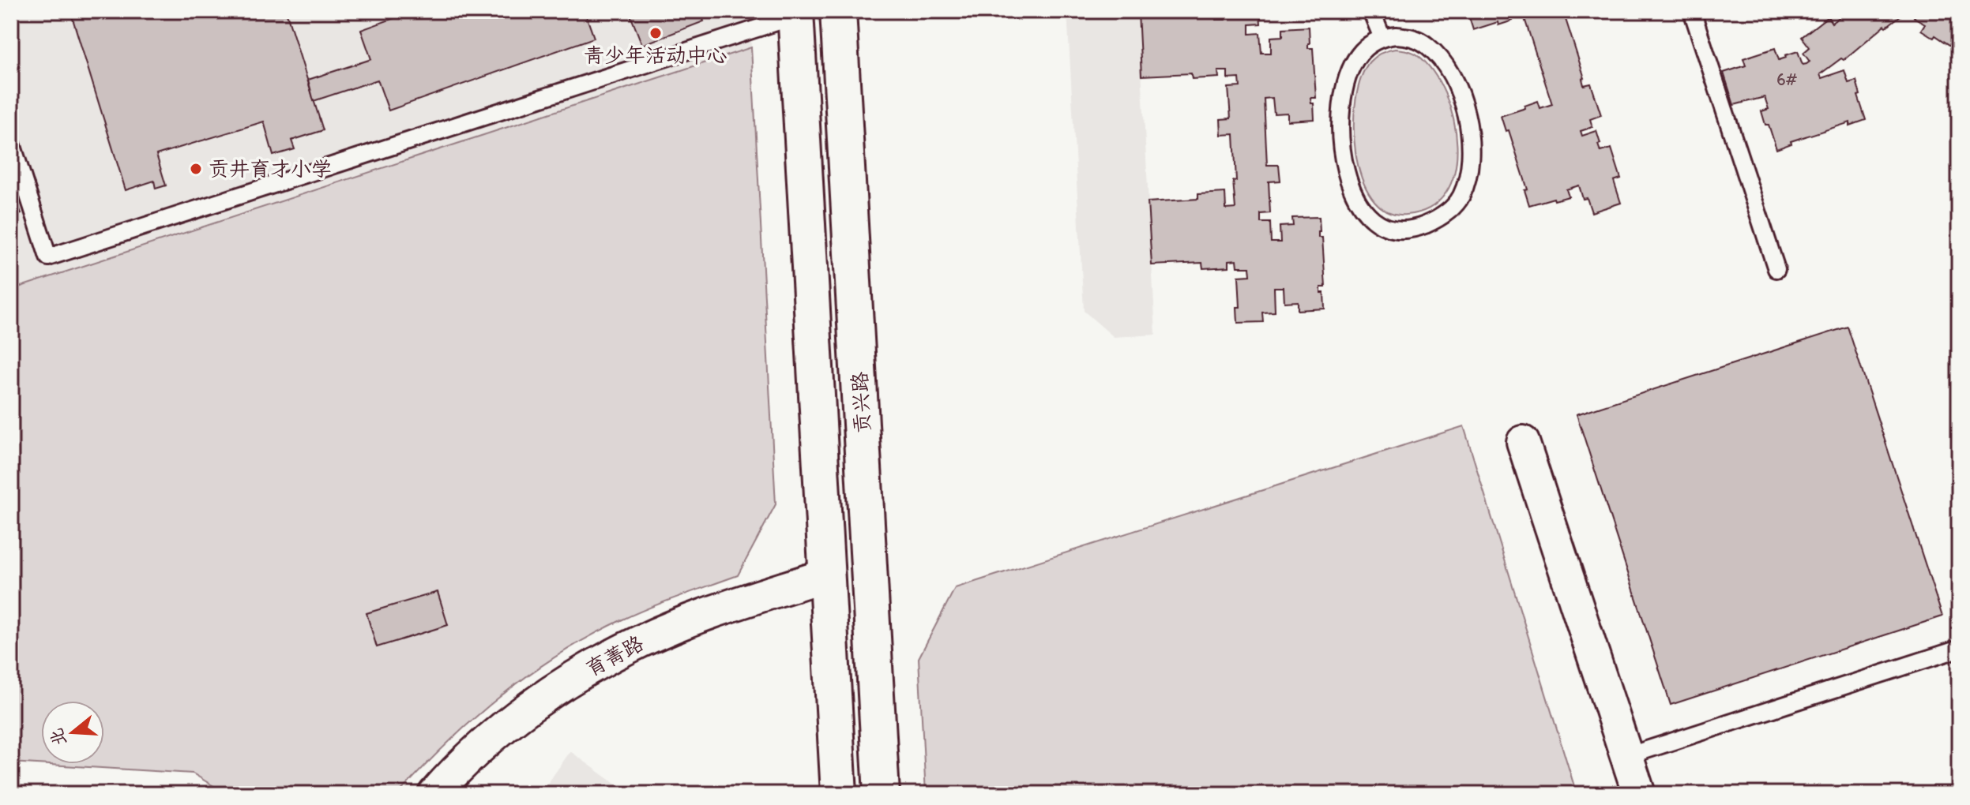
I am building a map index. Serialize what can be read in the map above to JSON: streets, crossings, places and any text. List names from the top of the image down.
{
  "streets": {
    "main road": ["贡兴路"],
    "street": ["育菁路"]
  },
  "places": ["青少年活动中心", "贡井育才小学"],
  "house_numbers": ["6#"],
  "north": "left"
}
